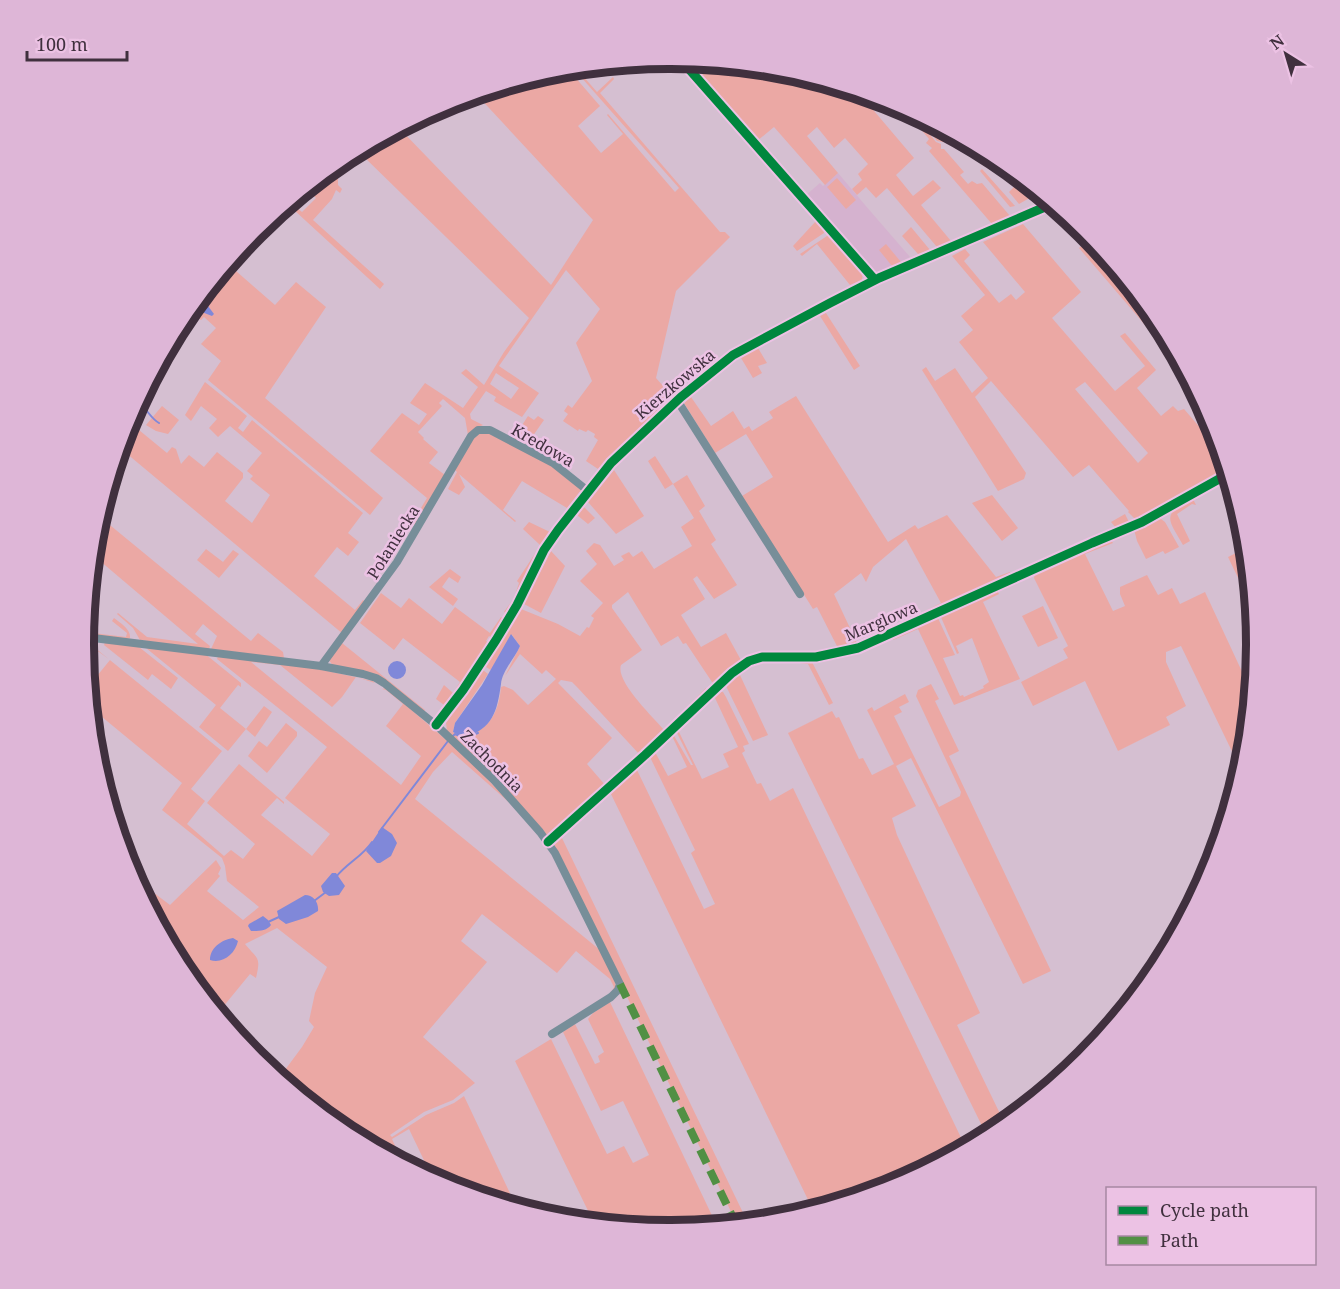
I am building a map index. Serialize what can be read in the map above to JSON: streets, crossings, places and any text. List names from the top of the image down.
{
  "streets": {
    "street": [
      "Kierzkowska",
      "Kredowa",
      "Połaniecka",
      "Marglowa",
      "Zachodnia"
    ]
  },
  "crossings": [
    ["Kierzkowska", "Kredowa"],
    ["Kierzkowska", "Zachodnia"],
    ["Kredowa", "Połaniecka"],
    ["Połaniecka", "Zachodnia"],
    ["Marglowa", "Zachodnia"]
  ],
  "legend": ["Cycle path", "Path"],
  "scale_bar": "100 m",
  "north": "top left"
}
